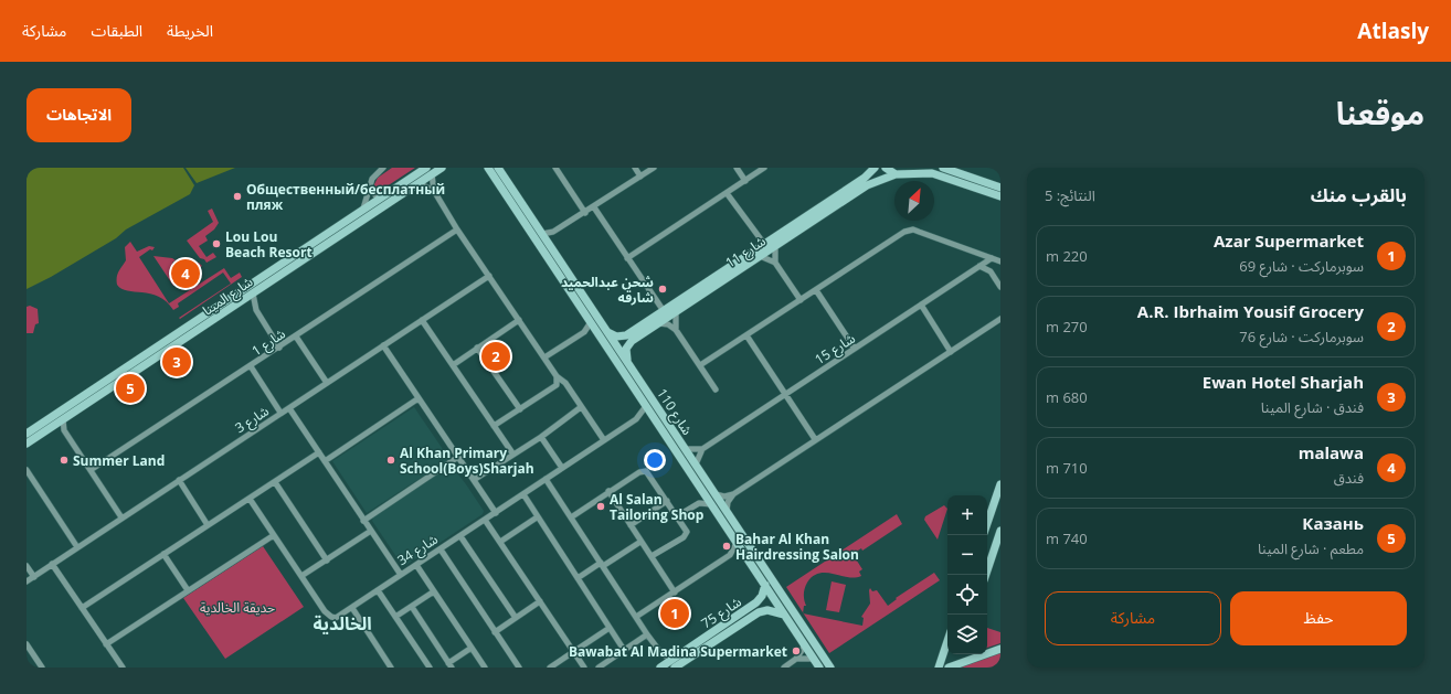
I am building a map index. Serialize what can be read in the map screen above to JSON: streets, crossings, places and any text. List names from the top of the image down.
{
  "streets": {
    "main road": [
      "شارع 11",
      "شارع المينا",
      "شارع 110",
      "شارع 75"
    ],
    "street": [
      "شارع 1",
      "شارع 15",
      "شارع 3",
      "شارع 34"
    ]
  },
  "crossings": [
    ["شارع 11", "شارع 110"],
    ["شارع 110", "شارع 34"],
    ["شارع 110", "شارع 75"]
  ],
  "districts": ["الخالدية"],
  "parks": ["حديقة الخالدية"],
  "places": [
    "Общественный/бесплатный пляж",
    "Lou Lou Beach Resort",
    "شحن عبدالحميد شارقه",
    "Summer Land",
    "Al Khan Primary School(Boys)Sharjah",
    "Al Salan Tailoring Shop",
    "Bahar Al Khan Hairdressing Salon",
    "Bawabat Al Madina Supermarket"
  ],
  "north": "top right",
  "page": {
    "header": "Atlasly",
    "nav": ["الخريطة", "الطبقات", "مشاركة"],
    "title": "موقعنا",
    "buttons": [
      "الاتجاهات",
      ["حفظ", "مشاركة"]
    ],
    "heading": ["بالقرب منك", "النتائج: 5"],
    "list": [
      {
        "mark": "1",
        "name": "Azar Supermarket",
        "note": "سوبرماركت · شارع 69",
        "value": "220 m"
      },
      {
        "mark": "2",
        "name": "A.R. Ibrhaim Yousif Grocery",
        "note": "سوبرماركت · شارع 76",
        "value": "270 m"
      },
      {
        "mark": "3",
        "name": "Ewan Hotel Sharjah",
        "note": "فندق · شارع المينا",
        "value": "680 m"
      },
      {
        "mark": "4",
        "name": "malawa",
        "note": "فندق",
        "value": "710 m"
      },
      {
        "mark": "5",
        "name": "Казань",
        "note": "مطعم · شارع المينا",
        "value": "740 m"
      }
    ],
    "pins": [
      "4",
      "2",
      "3",
      "5",
      "1"
    ],
    "map_buttons": ["+", "−"]
  }
}
